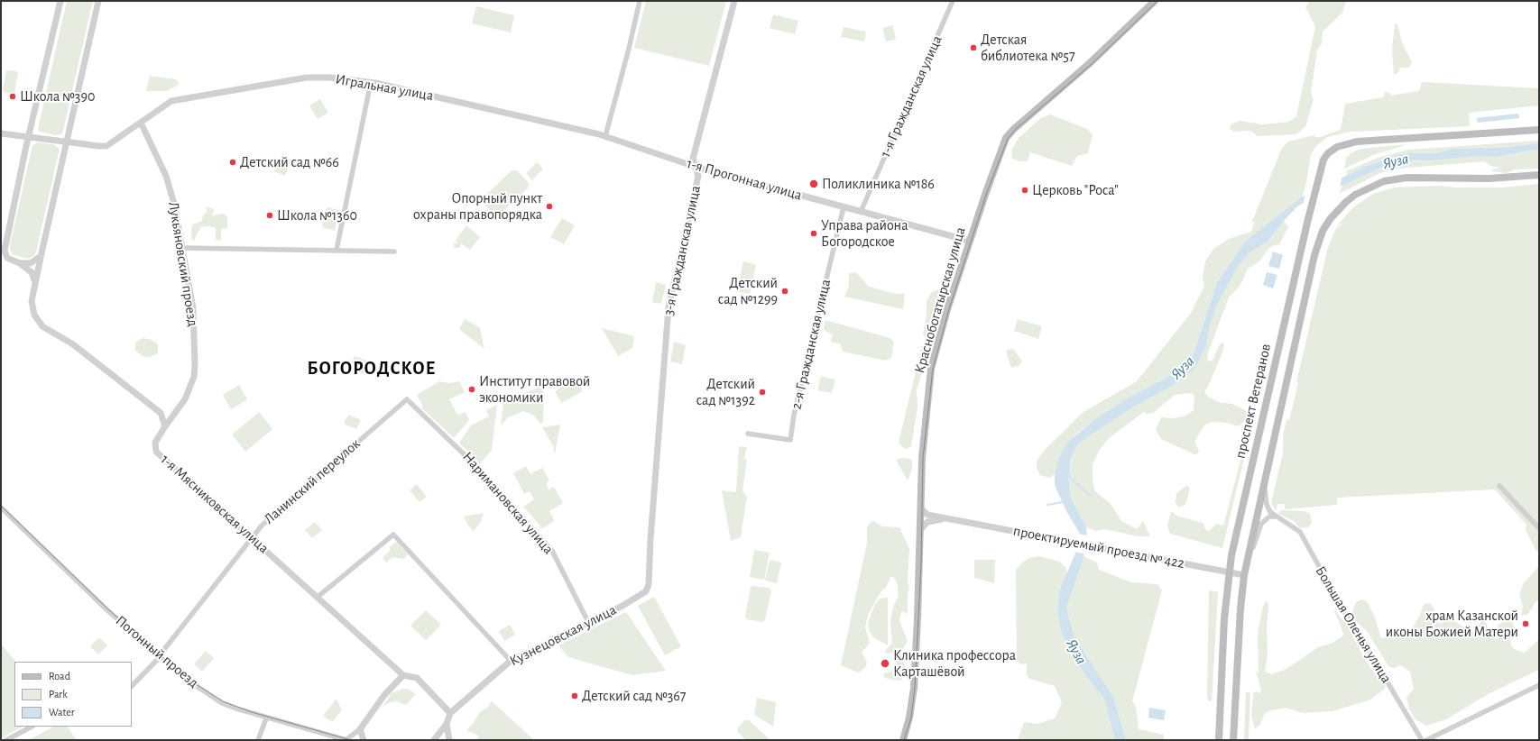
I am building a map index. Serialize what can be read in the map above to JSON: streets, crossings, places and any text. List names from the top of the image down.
{
  "streets": {
    "main road": ["Краснобогатырская улица", "проспект Ветеранов"],
    "street": [
      "Игральная улица",
      "1-я Гражданская улица",
      "1-я Прогонная улица",
      "3-я Гражданская улица",
      "Лукьяновский проезд",
      "2-я Гражданская улица",
      "Ланинский переулок",
      "Наримановская улица",
      "1-я Мясниковская улица",
      "проектируемый проезд № 422",
      "Большая Оленья улица",
      "Кузнецовская улица",
      "Погонный проезд"
    ]
  },
  "crossings": [
    ["Игральная улица", "1-я Прогонная улица"],
    ["Игральная улица", "Лукьяновский проезд"],
    ["1-я Гражданская улица", "1-я Прогонная улица"],
    ["1-я Прогонная улица", "3-я Гражданская улица"],
    ["1-я Прогонная улица", "Краснобогатырская улица"],
    ["1-я Прогонная улица", "2-я Гражданская улица"],
    ["3-я Гражданская улица", "Кузнецовская улица"],
    ["Лукьяновский проезд", "1-я Мясниковская улица"],
    ["Краснобогатырская улица", "проектируемый проезд № 422"],
    ["проспект Ветеранов", "проектируемый проезд № 422"],
    ["Ланинский переулок", "Наримановская улица"],
    ["Ланинский переулок", "1-я Мясниковская улица"],
    ["Ланинский переулок", "Погонный проезд"],
    ["Наримановская улица", "Кузнецовская улица"]
  ],
  "districts": ["БОГОРОДСКОЕ"],
  "water": ["Яуза"],
  "places": [
    "Детская библиотека №57",
    "Школа №390",
    "Детский сад №66",
    "Поликлиника №186",
    "Церковь \"Роса\"",
    "Опорный пункт охраны правопорядка",
    "Школа №1360",
    "Управа района Богородское",
    "Детский сад №1299",
    "Институт правовой экономики",
    "Детский сад №1392",
    "храм Казанской иконы Божией Матери",
    "Клиника профессора Карташёвой",
    "Детский сад №367"
  ],
  "legend": ["Road", "Park", "Water"]
}
